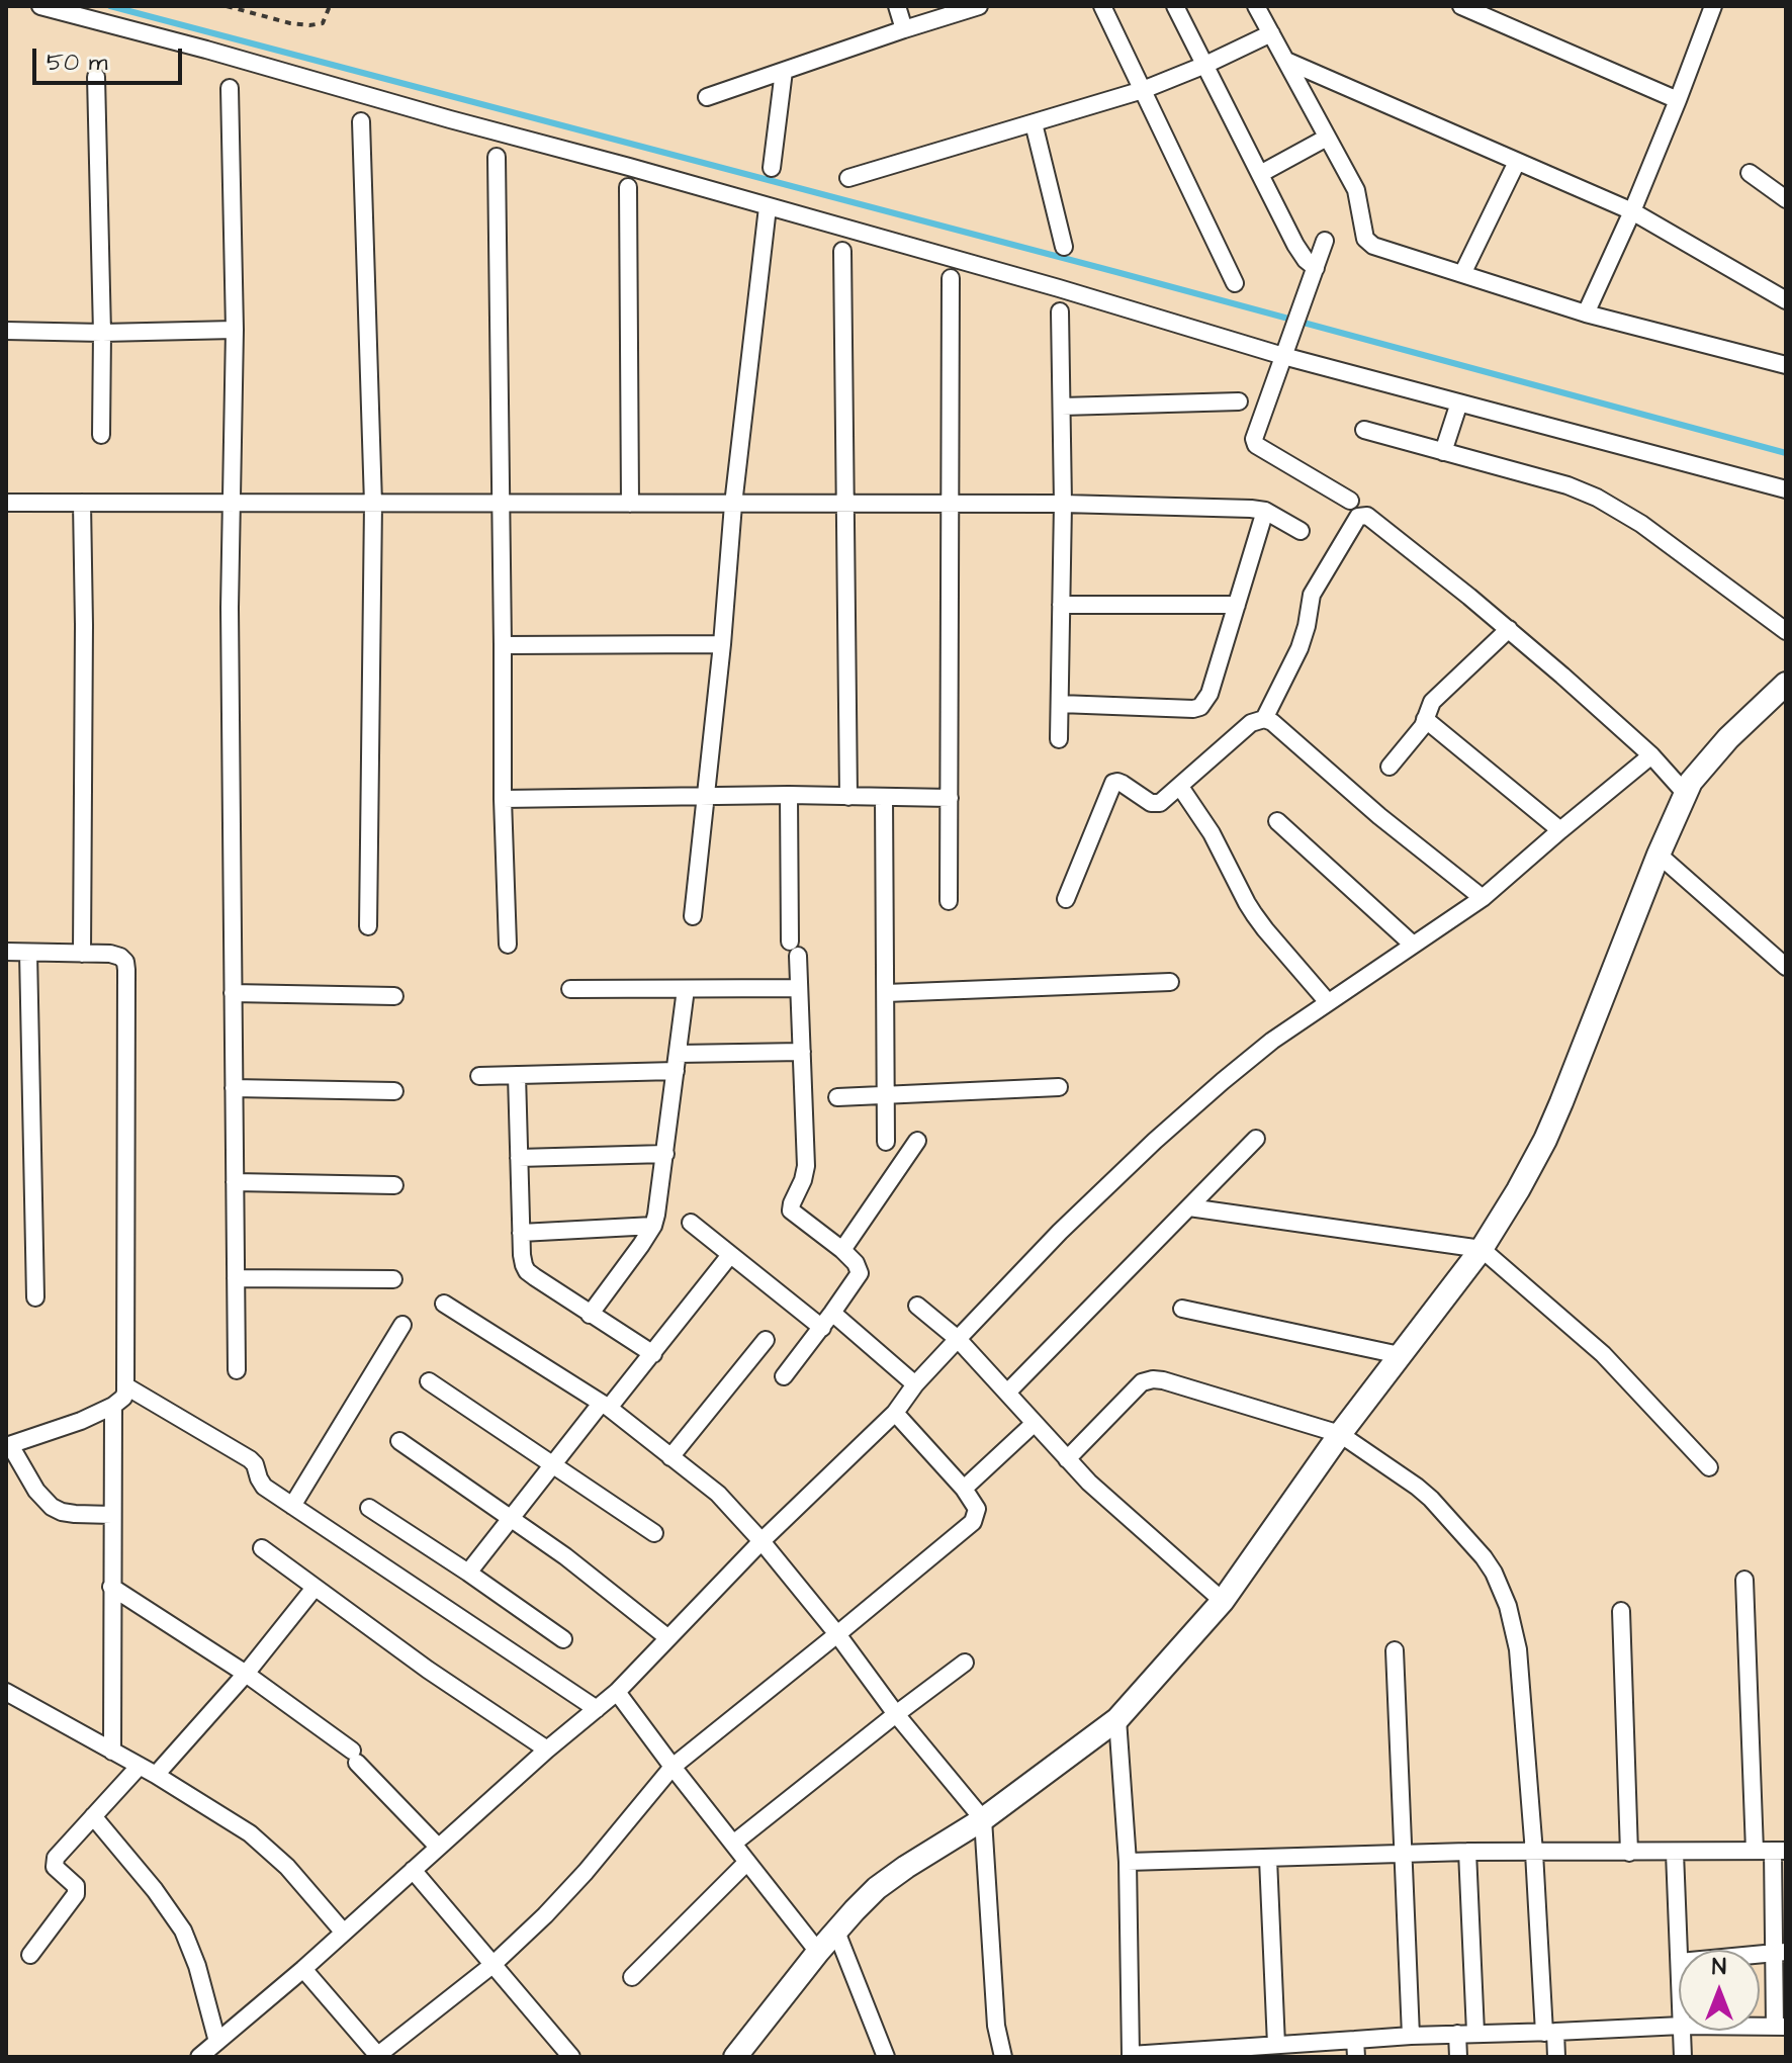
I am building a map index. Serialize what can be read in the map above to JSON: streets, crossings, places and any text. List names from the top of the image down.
{
  "scale_bar": "50 m",
  "north": "top"
}
